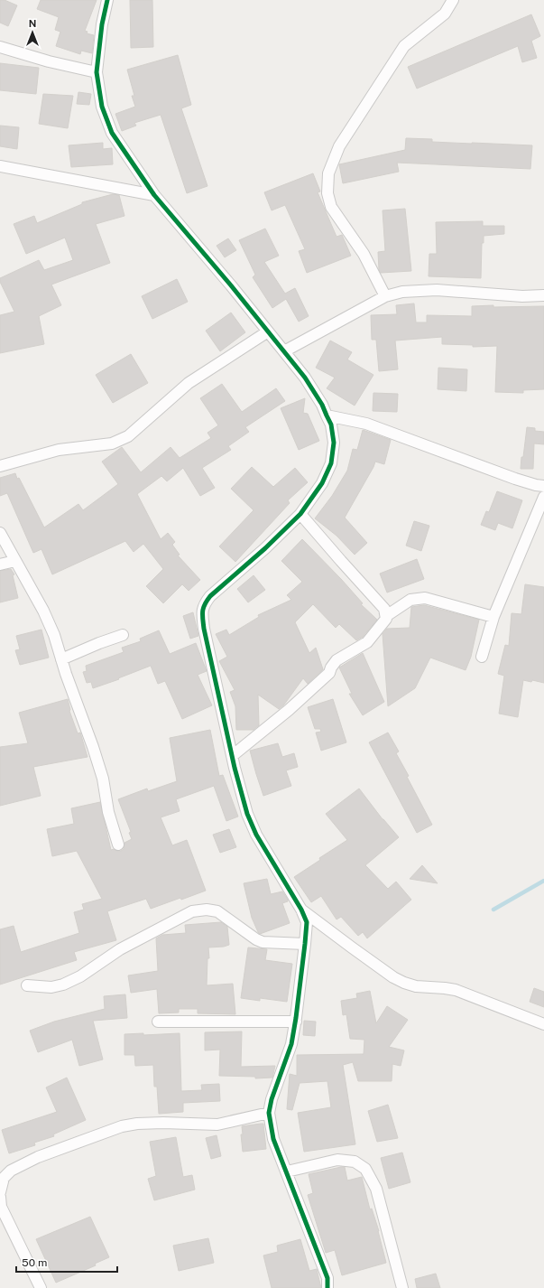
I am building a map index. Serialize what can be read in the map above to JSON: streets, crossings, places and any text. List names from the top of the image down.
{
  "scale_bar": "50 m",
  "north": "top"
}
